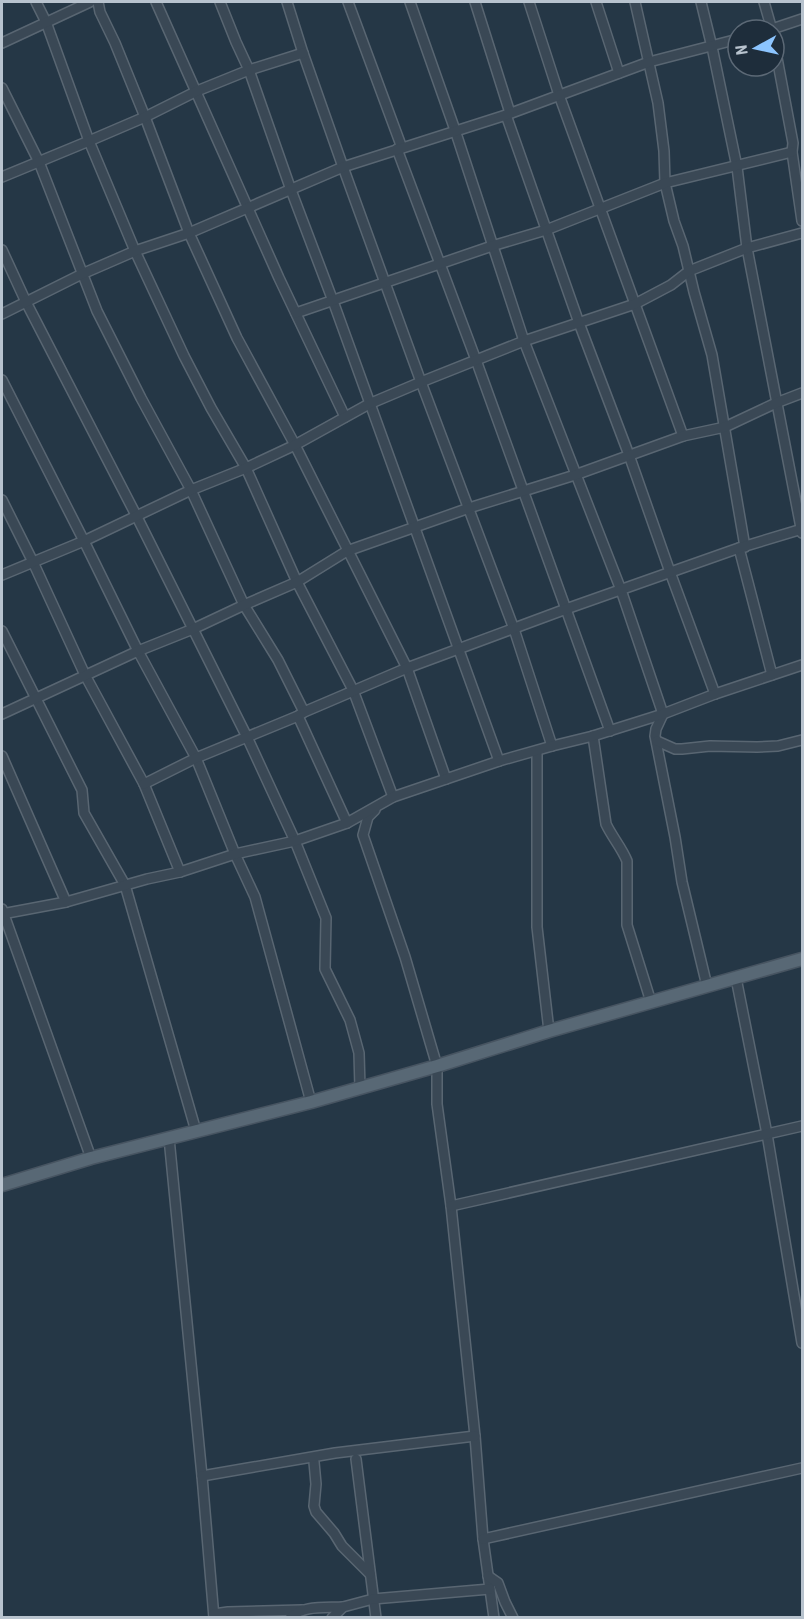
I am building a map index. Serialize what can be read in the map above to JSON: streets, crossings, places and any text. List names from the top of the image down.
{
  "north": "left"
}
